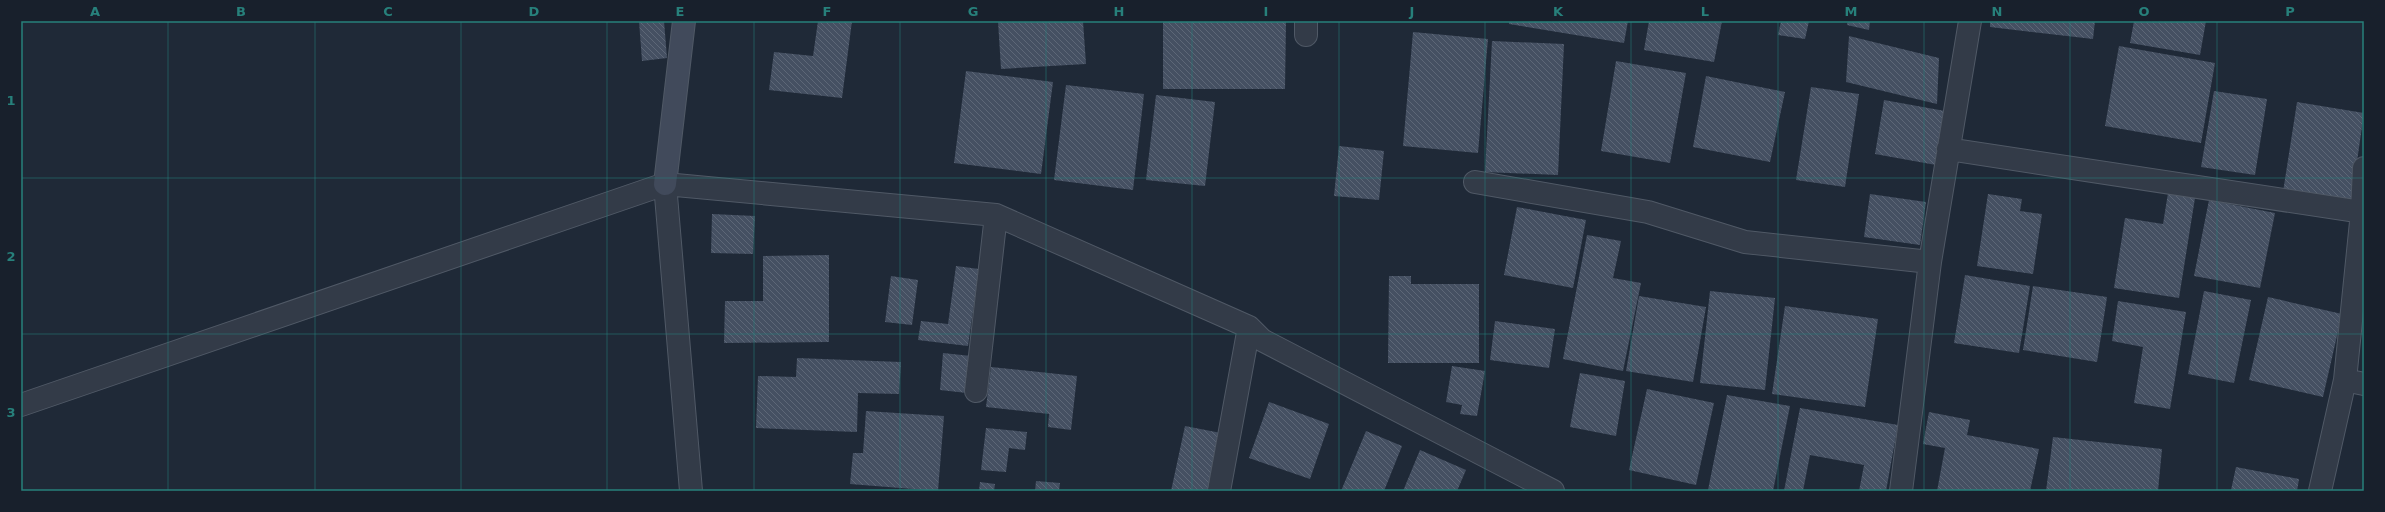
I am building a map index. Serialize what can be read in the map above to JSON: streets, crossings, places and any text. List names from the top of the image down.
{
  "grid": {
    "columns": [
      "A",
      "B",
      "C",
      "D",
      "E",
      "F",
      "G",
      "H",
      "I",
      "J",
      "K",
      "L",
      "M",
      "N",
      "O",
      "P"
    ],
    "rows": ["1", "2", "3"]
  }
}
